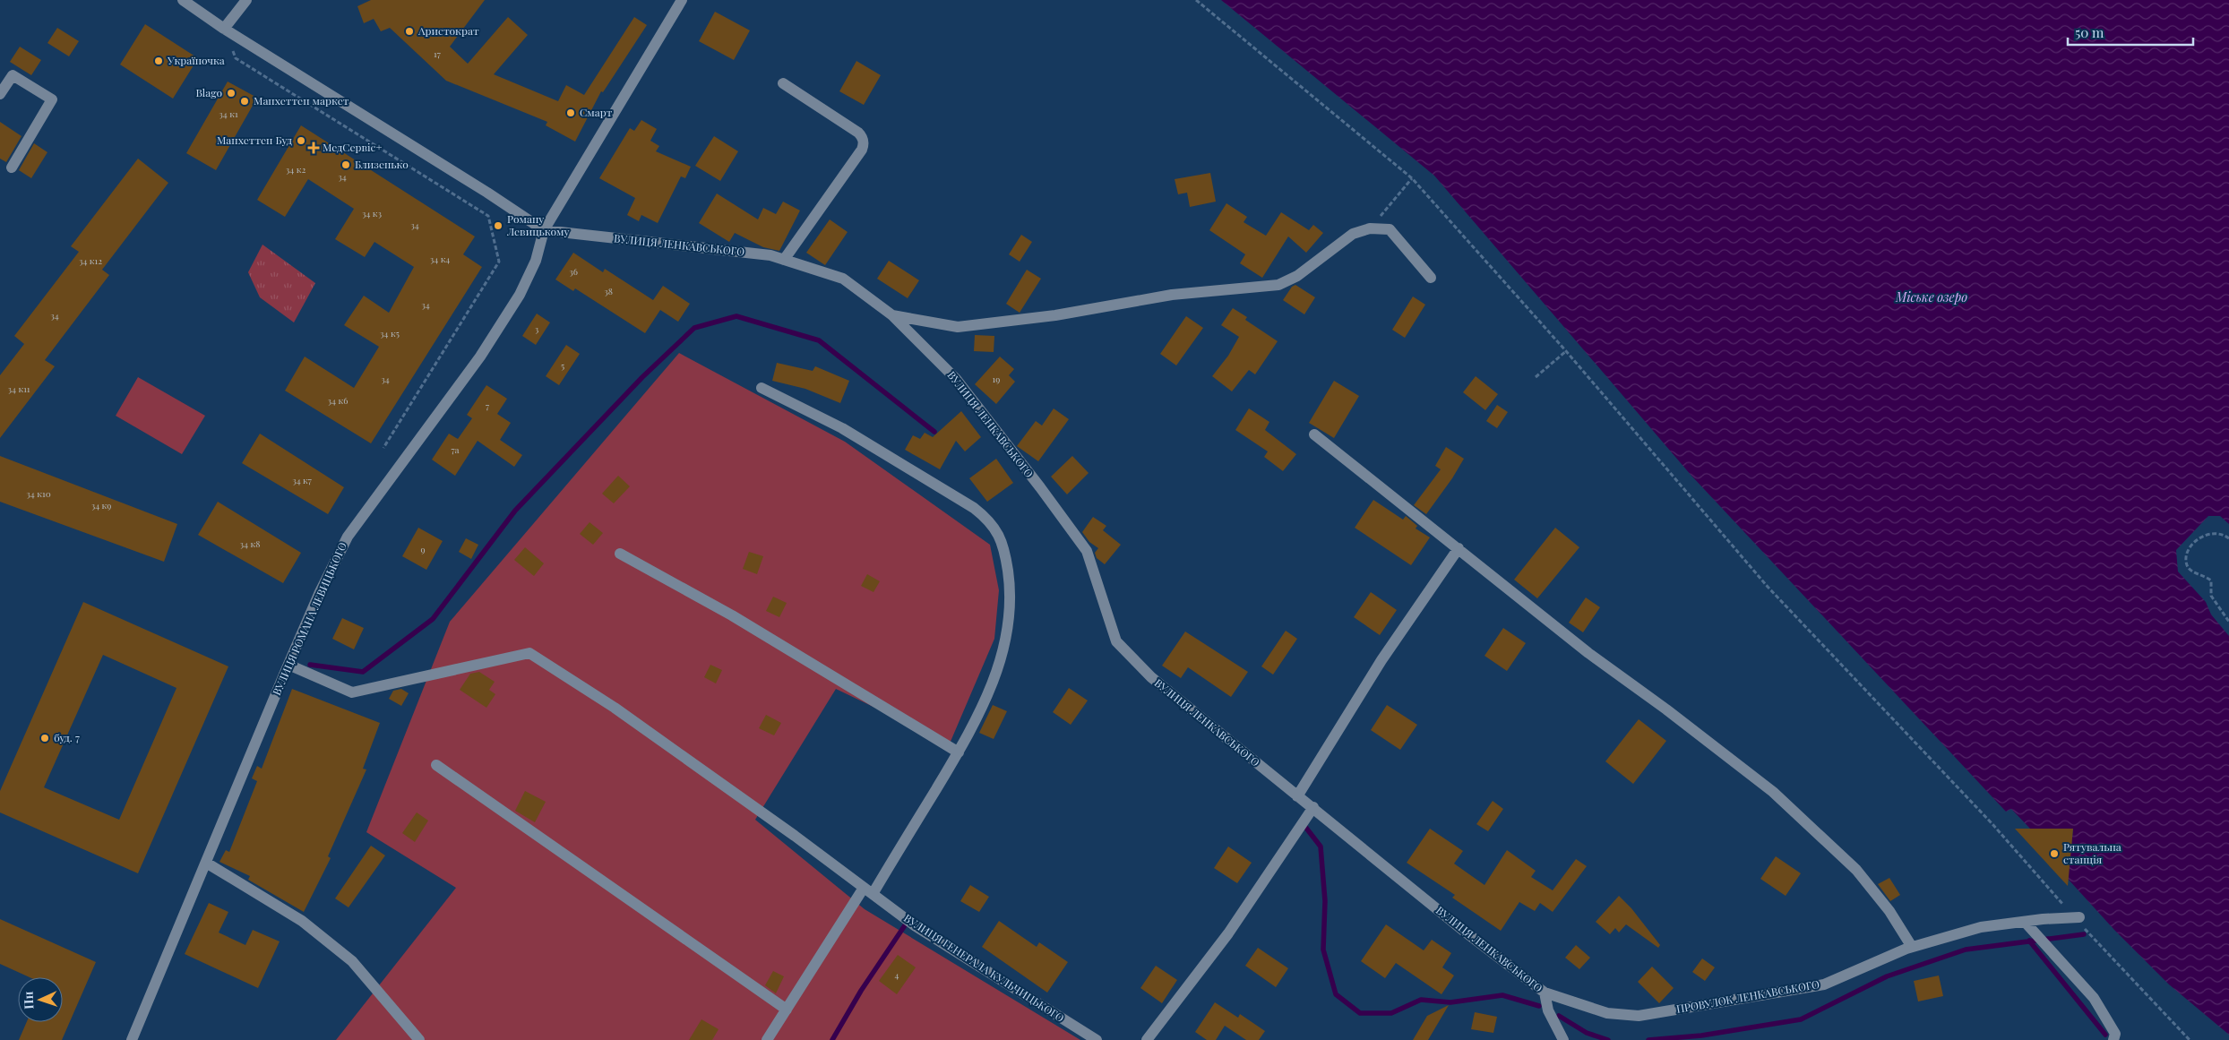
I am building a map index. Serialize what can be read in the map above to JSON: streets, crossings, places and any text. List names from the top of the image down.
{
  "streets": {
    "street": [
      "ВУЛИЦЯ ЛЕНКАВСЬКОГО",
      "ВУЛИЦЯ РОМАНА ЛЕВИЦЬКОГО",
      "ВУЛИЦЯ ГЕНЕРАЛА КУЛЬЧИЦЬКОГО",
      "ПРОВУЛОК ЛЕНКАВСЬКОГО"
    ]
  },
  "crossings": [
    ["ВУЛИЦЯ ЛЕНКАВСЬКОГО", "ВУЛИЦЯ РОМАНА ЛЕВИЦЬКОГО"],
    ["ВУЛИЦЯ ЛЕНКАВСЬКОГО", "ПРОВУЛОК ЛЕНКАВСЬКОГО"],
    ["ВУЛИЦЯ РОМАНА ЛЕВИЦЬКОГО", "ВУЛИЦЯ ГЕНЕРАЛА КУЛЬЧИЦЬКОГО"]
  ],
  "water": ["Міське озеро"],
  "places": {
    "other": [
      "Аристократ",
      "Україночка",
      "Blago",
      "Манхеттен маркет",
      "Смарт",
      "Манхеттен Буд",
      "Близенько",
      "Роману Левицькому",
      "буд. 7",
      "Рятувальна станція"
    ],
    "health": ["МедСервіс+"]
  },
  "house_numbers": [
    "17",
    "34 к1",
    "34 к2",
    "34",
    "34 к3",
    "34",
    "34 к4",
    "34 к12",
    "36",
    "38",
    "34",
    "34",
    "3",
    "34 к5",
    "5",
    "34",
    "19",
    "34 к11",
    "34 к6",
    "7",
    "7а",
    "34 к7",
    "34 к10",
    "34 к9",
    "34 к8",
    "9",
    "4"
  ],
  "scale_bar": "50 m",
  "north": "left"
}
